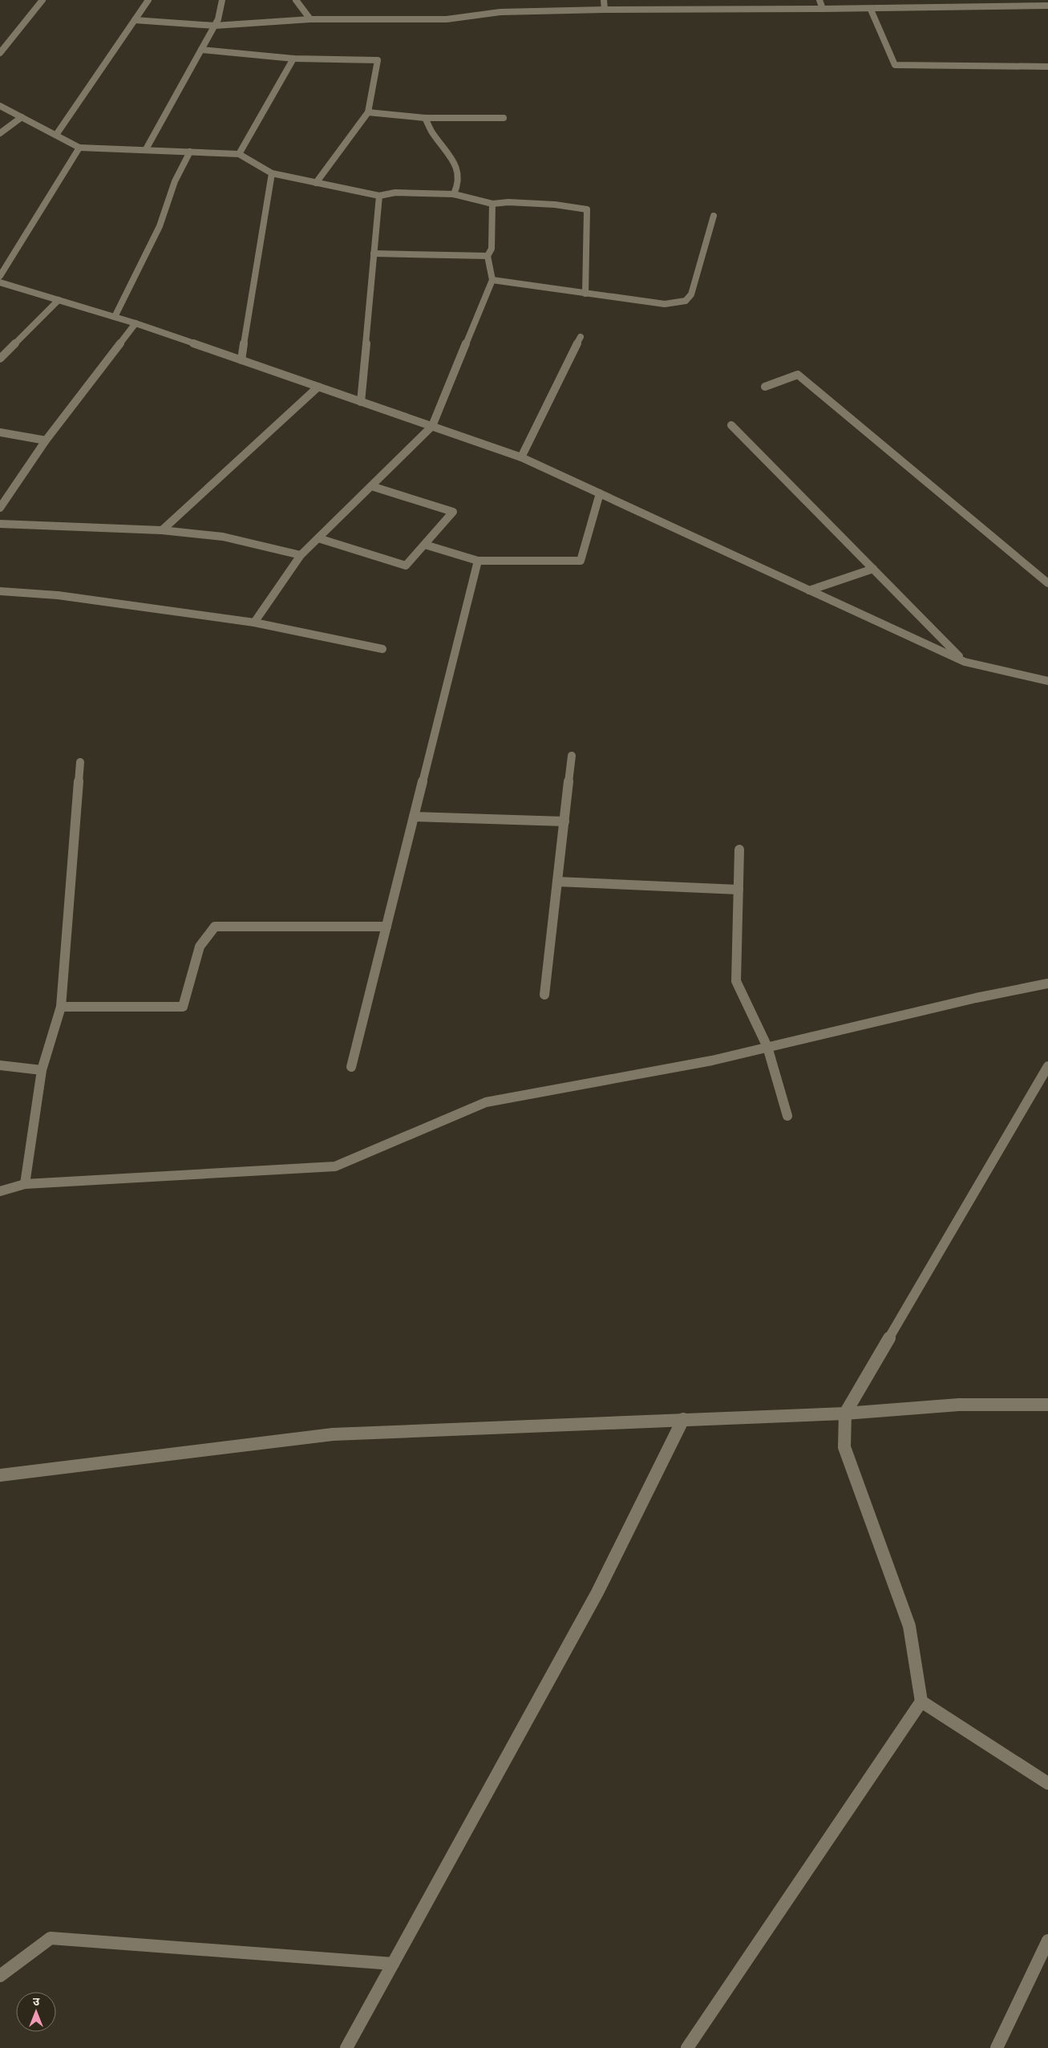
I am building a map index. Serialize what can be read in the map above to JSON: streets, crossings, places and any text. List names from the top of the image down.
{
  "north": "top"
}
